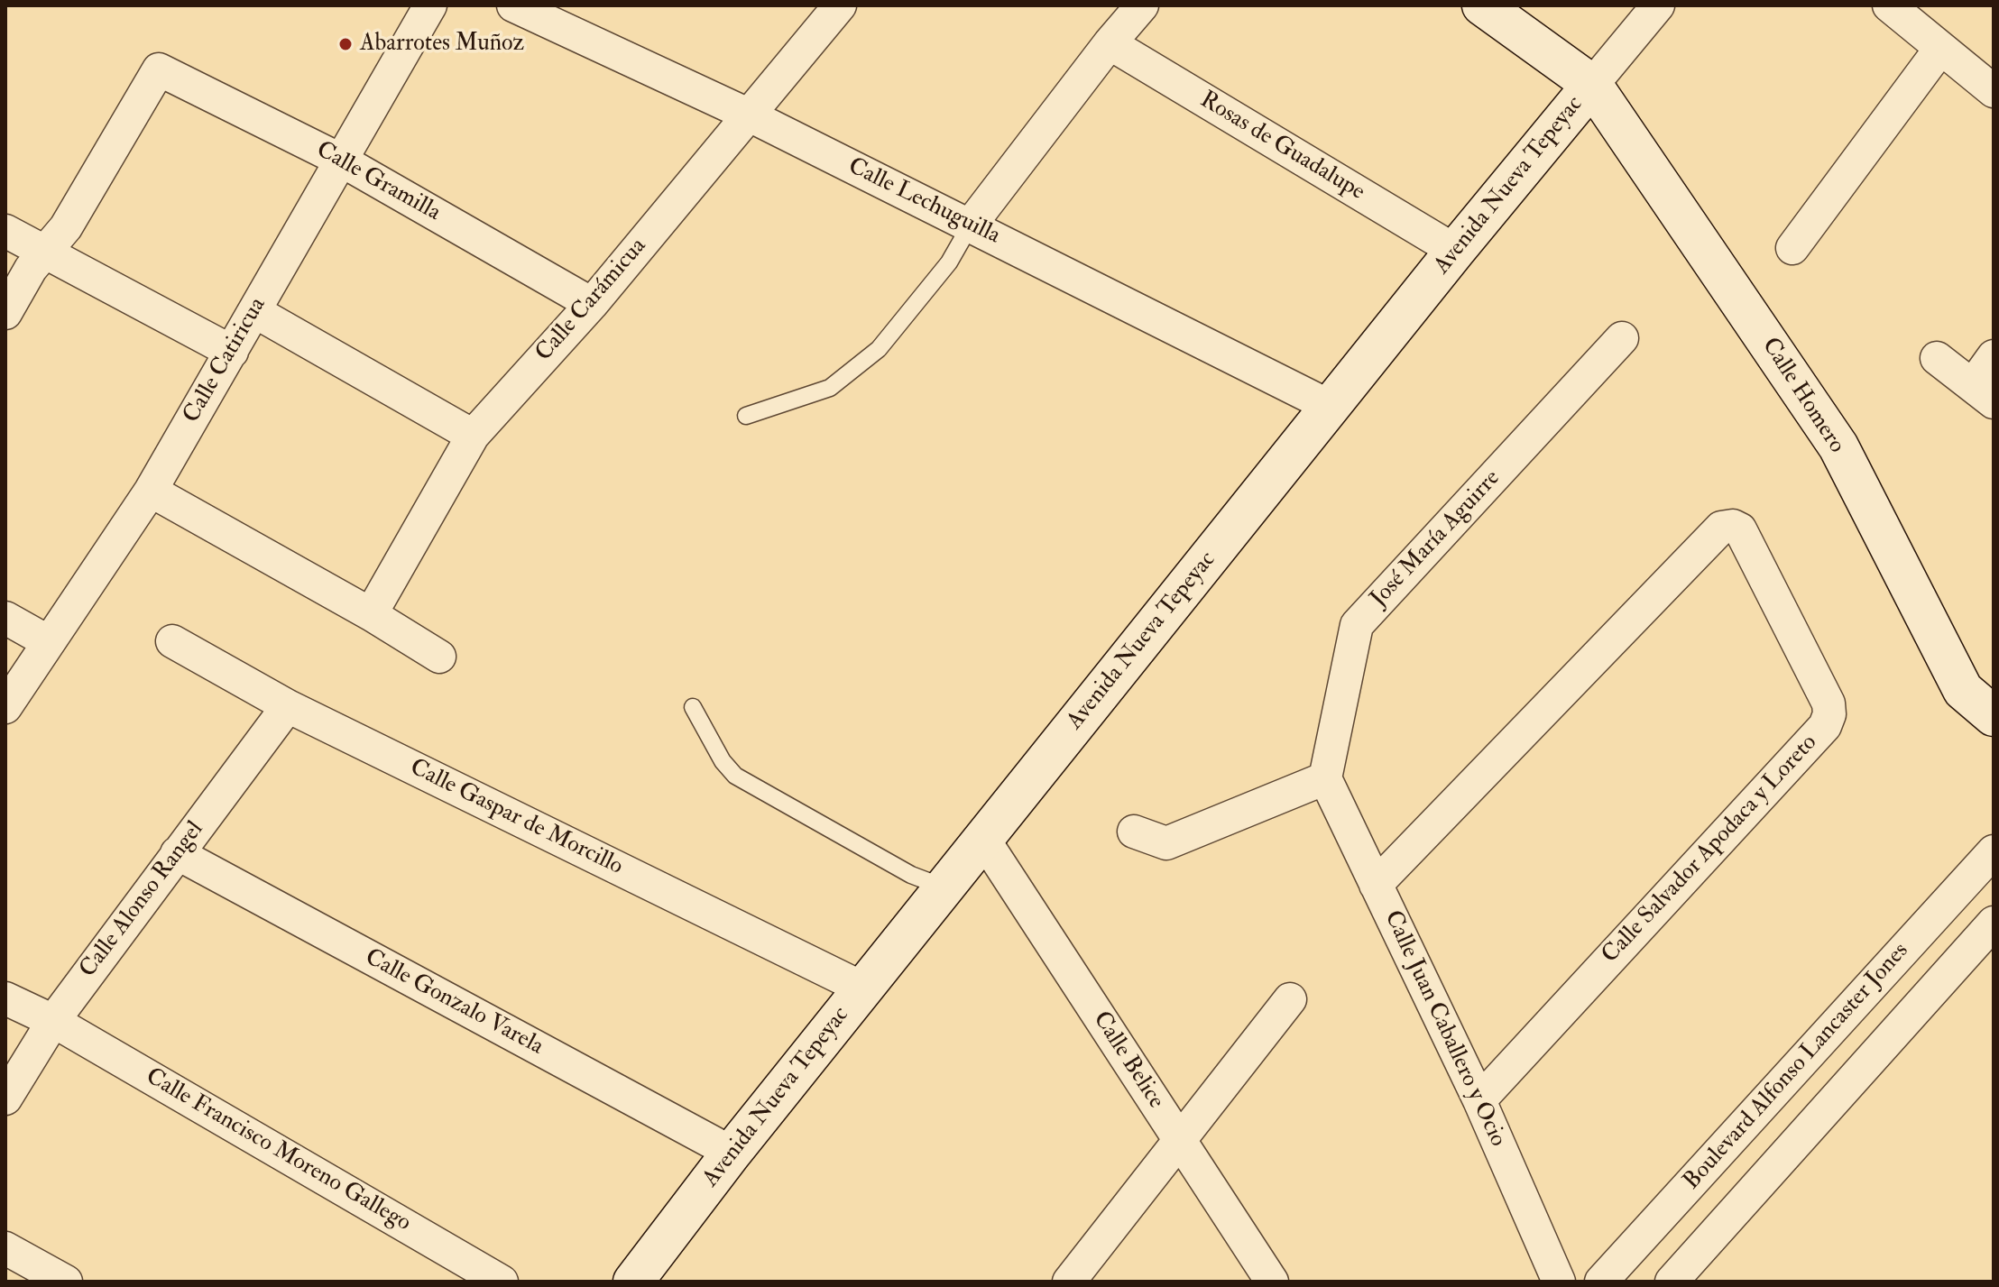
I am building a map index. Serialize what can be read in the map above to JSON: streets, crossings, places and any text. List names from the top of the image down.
{
  "streets": {
    "street": [
      "Rosas de Guadalupe",
      "Calle Gramilla",
      "Avenida Nueva Tepeyac",
      "Calle Lechuguilla",
      "Calle Carámicua",
      "Calle Catiricua",
      "Calle Homero",
      "José María Aguirre",
      "Calle Gaspar de Morcillo",
      "Calle Salvador Apodaca y Loreto",
      "Calle Alonso Rangel",
      "Calle Gonzalo Varela",
      "Calle Juan Caballero y Ocio",
      "Calle Belice",
      "Boulevard Alfonso Lancaster Jones",
      "Calle Francisco Moreno Gallego"
    ]
  },
  "crossings": [
    ["Rosas de Guadalupe", "Avenida Nueva Tepeyac"],
    ["Calle Gramilla", "Calle Carámicua"],
    ["Calle Gramilla", "Calle Catiricua"],
    ["Avenida Nueva Tepeyac", "Calle Lechuguilla"],
    ["Avenida Nueva Tepeyac", "Calle Homero"],
    ["Avenida Nueva Tepeyac", "Calle Gaspar de Morcillo"],
    ["Avenida Nueva Tepeyac", "Calle Gonzalo Varela"],
    ["Avenida Nueva Tepeyac", "Calle Belice"],
    ["Calle Lechuguilla", "Calle Carámicua"],
    ["José María Aguirre", "Calle Juan Caballero y Ocio"],
    ["Calle Gaspar de Morcillo", "Calle Alonso Rangel"],
    ["Calle Salvador Apodaca y Loreto", "Calle Juan Caballero y Ocio"],
    ["Calle Alonso Rangel", "Calle Gonzalo Varela"],
    ["Calle Alonso Rangel", "Calle Francisco Moreno Gallego"]
  ],
  "places": ["Abarrotes Muñoz"]
}
